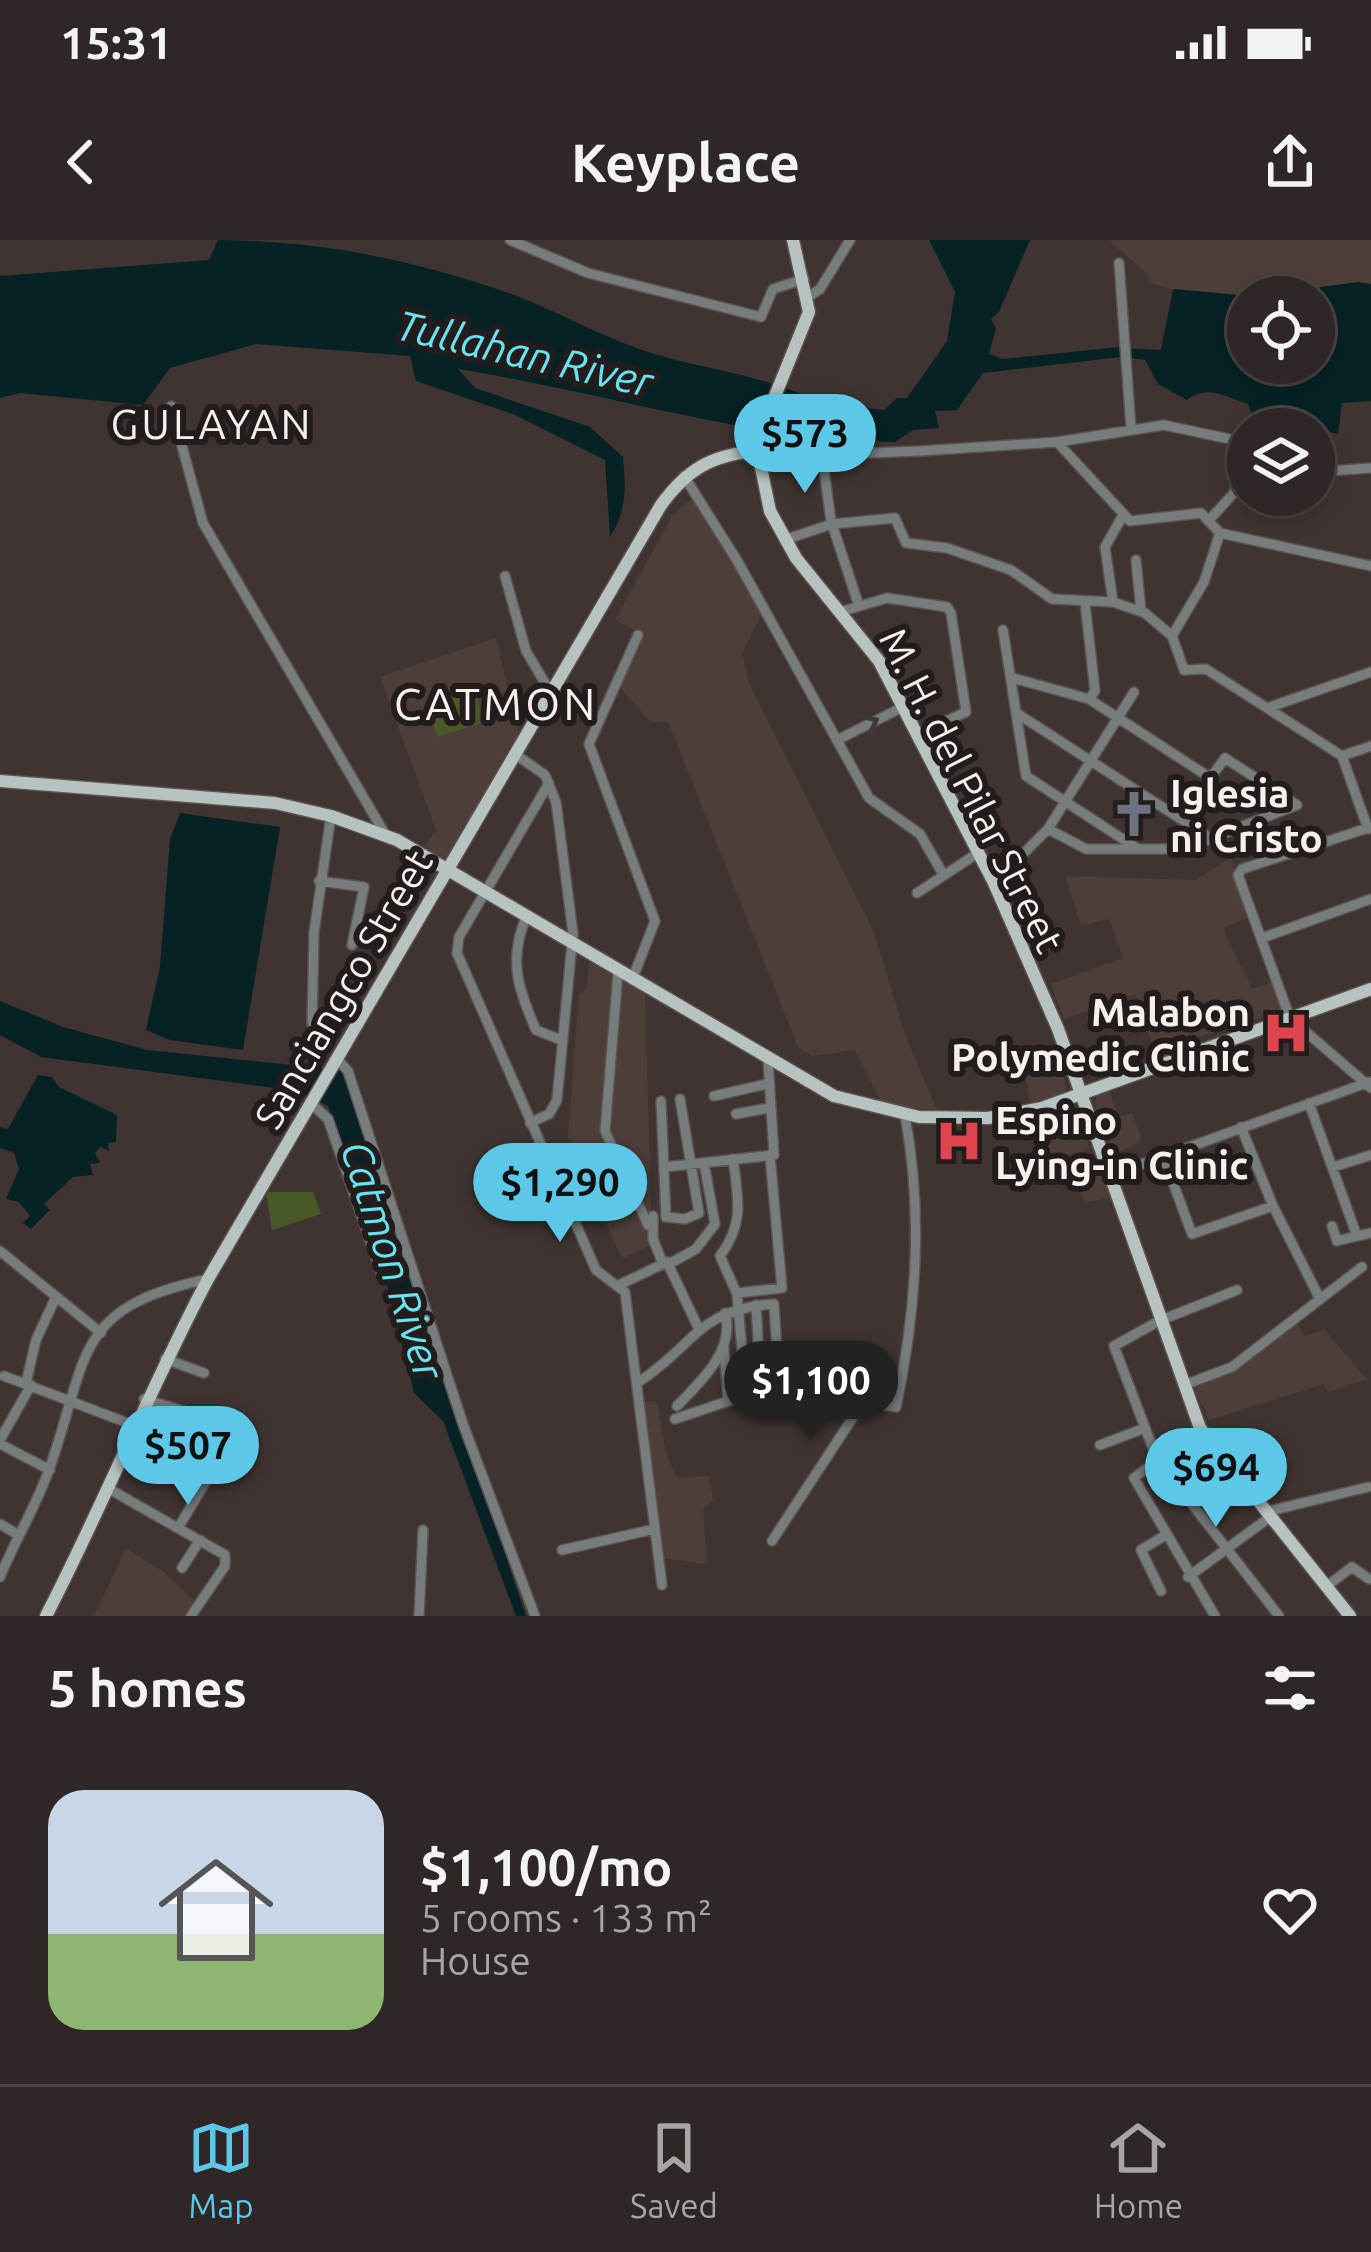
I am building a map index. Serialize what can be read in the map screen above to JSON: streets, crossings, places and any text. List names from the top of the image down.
{
  "streets": {
    "main road": ["M. H. del Pilar Street", "Sanciangco Street"]
  },
  "districts": ["GULAYAN", "CATMON"],
  "water": ["Tullahan River", "Catmon River"],
  "places": {
    "church": ["Iglesia ni Cristo"],
    "hospital": ["Malabon Polymedic Clinic", "Espino Lying-in Clinic"]
  },
  "page": {
    "status": "15:31",
    "header": "Keyplace",
    "price": [
      "$573",
      "$1,290",
      "$1,100",
      "$507",
      "$694"
    ],
    "heading": "5 homes",
    "list": [
      {
        "name": "$1,100/mo",
        "note": "5 rooms · 133 m² · House"
      }
    ],
    "tabs": ["Map", "Saved", "Home"]
  }
}
